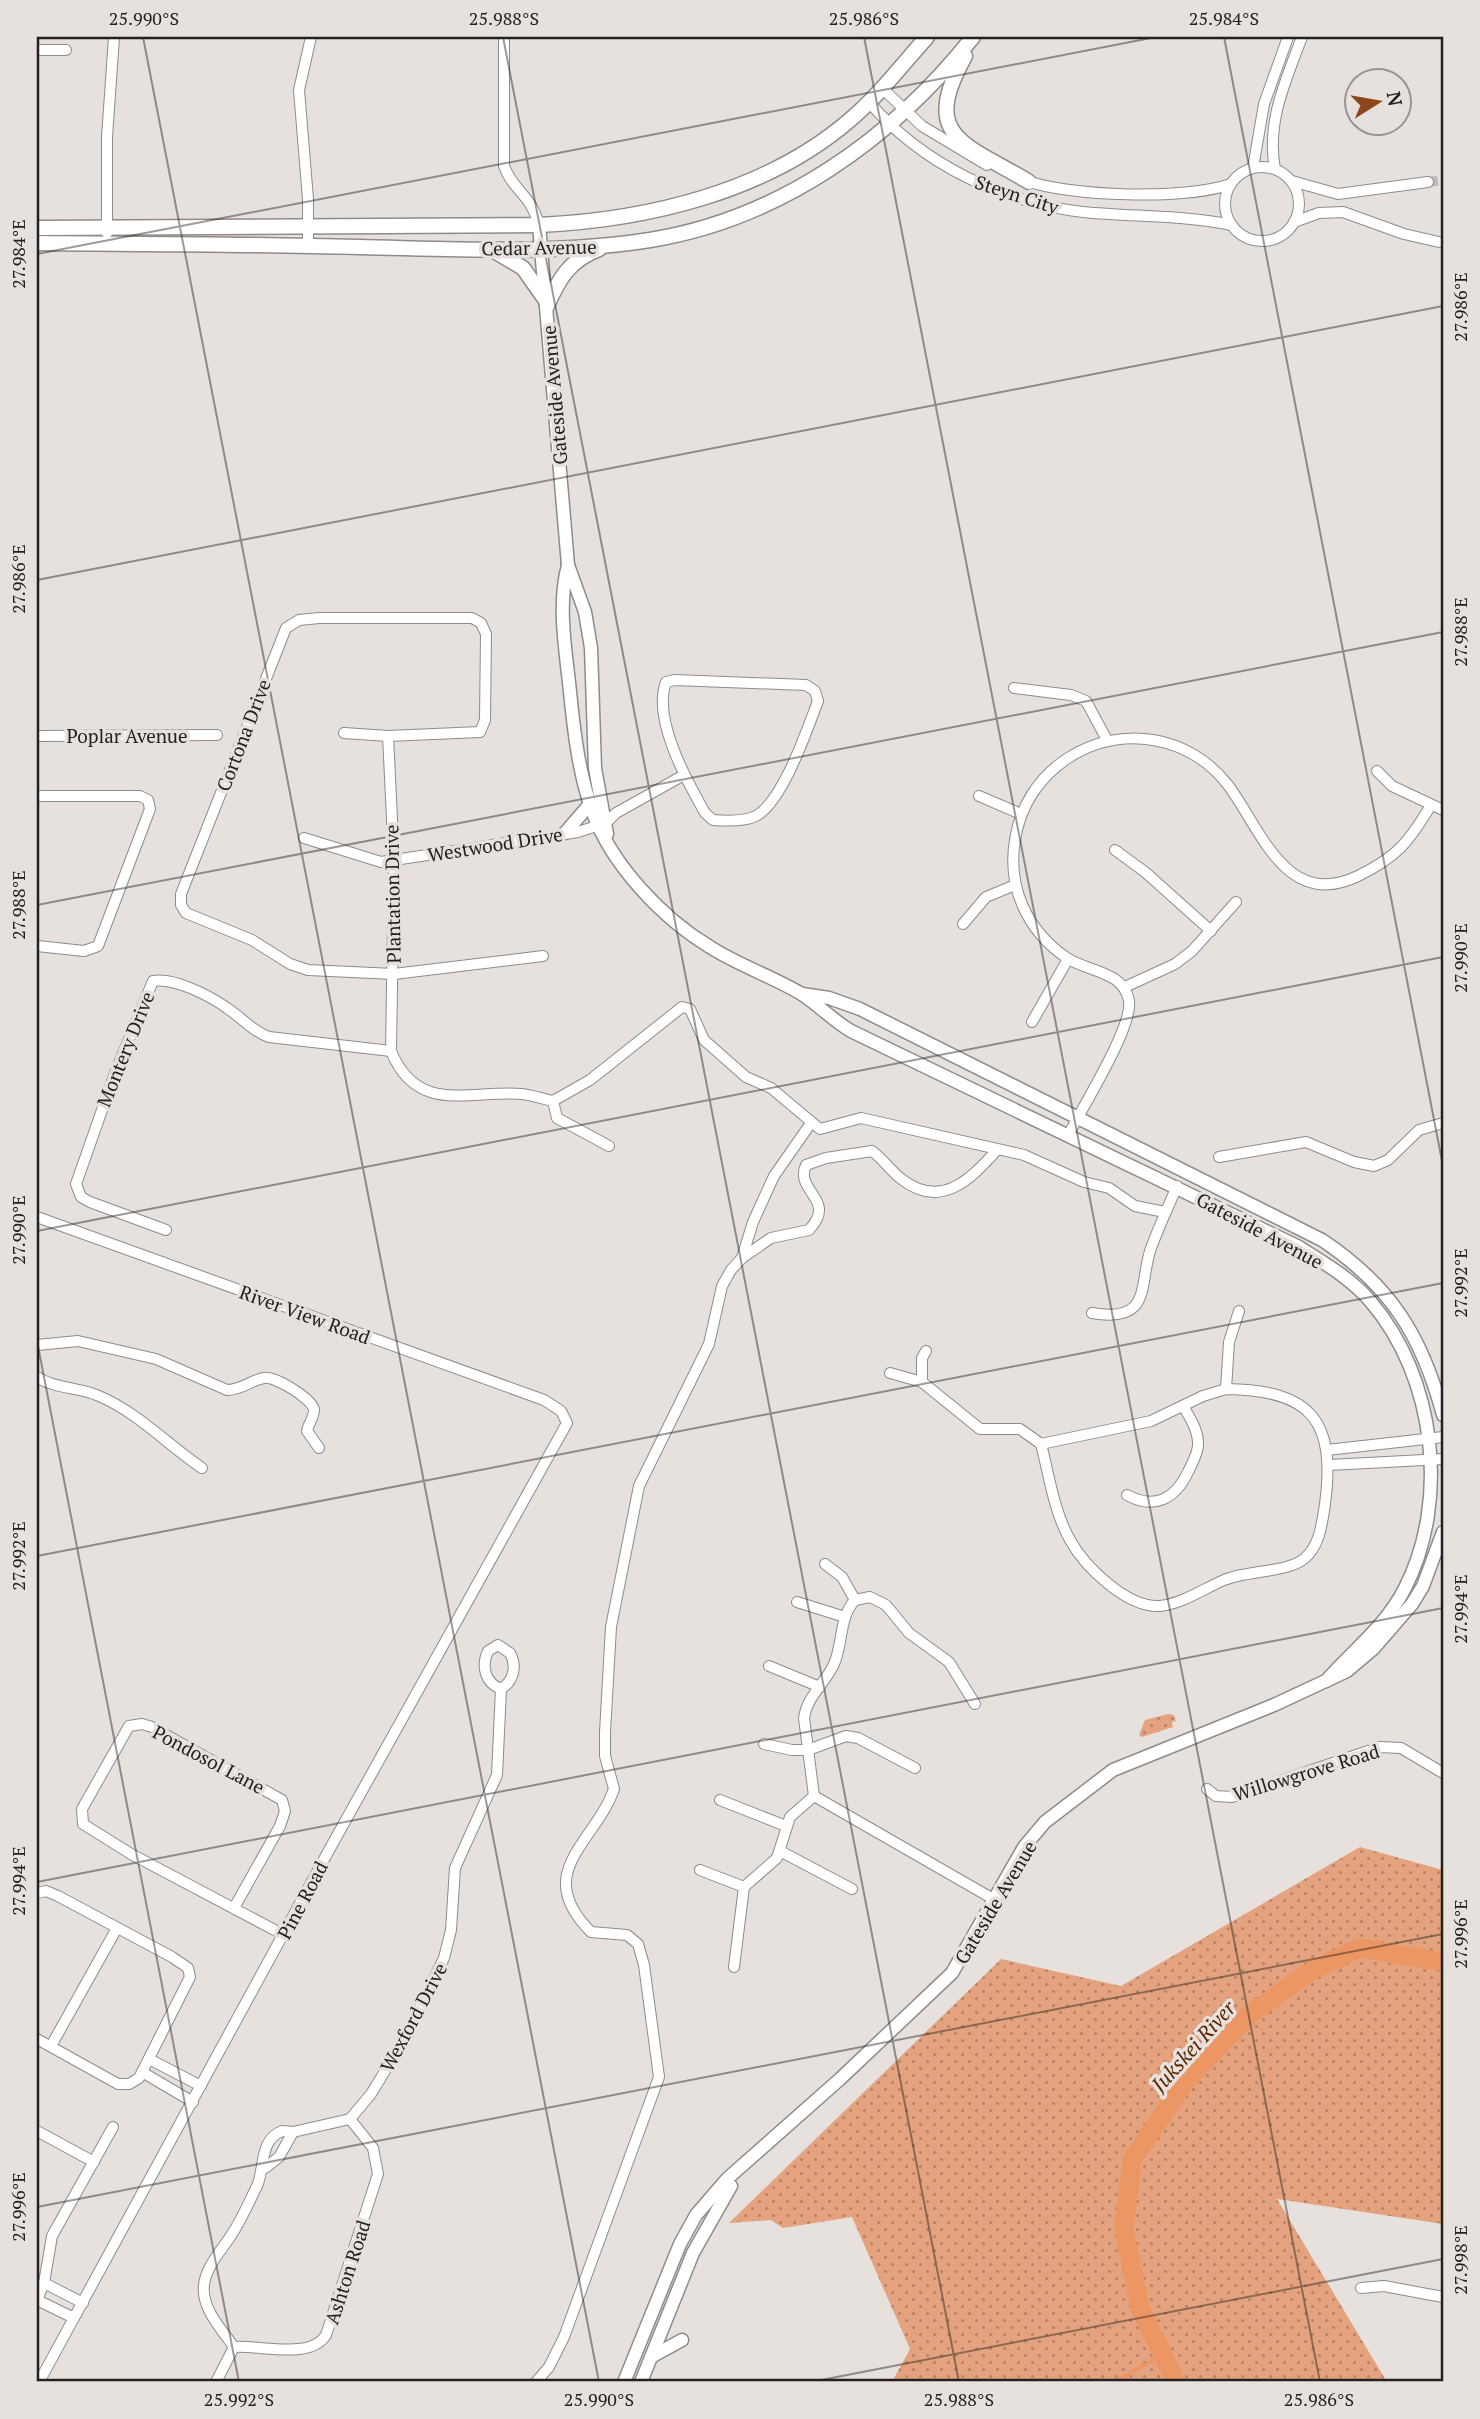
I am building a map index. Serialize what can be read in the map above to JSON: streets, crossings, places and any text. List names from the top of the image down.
{
  "streets": {
    "main road": ["Cedar Avenue"],
    "street": [
      "Steyn City",
      "Gateside Avenue",
      "Poplar Avenue",
      "Cortona Drive",
      "Westwood Drive",
      "Plantation Drive",
      "Montery Drive",
      "River View Road",
      "Pondosol Lane",
      "Willowgrove Road",
      "Pine Road",
      "Wexford Drive",
      "Ashton Road"
    ]
  },
  "crossings": [
    ["Steyn City", "Cedar Avenue"],
    ["Cedar Avenue", "Gateside Avenue"],
    ["Gateside Avenue", "Westwood Drive"],
    ["Cortona Drive", "Plantation Drive"],
    ["Westwood Drive", "Plantation Drive"],
    ["Plantation Drive", "Montery Drive"],
    ["River View Road", "Pine Road"],
    ["Pondosol Lane", "Pine Road"],
    ["Wexford Drive", "Ashton Road"]
  ],
  "water": ["Jukskei River"],
  "north": "right",
  "coordinates": [
    "25.990°S",
    "25.988°S",
    "25.986°S",
    "25.984°S",
    "27.984°E",
    "27.986°E",
    "27.988°E",
    "27.990°E",
    "27.992°E",
    "27.994°E",
    "27.996°E",
    "27.998°E",
    "25.992°S"
  ]
}
